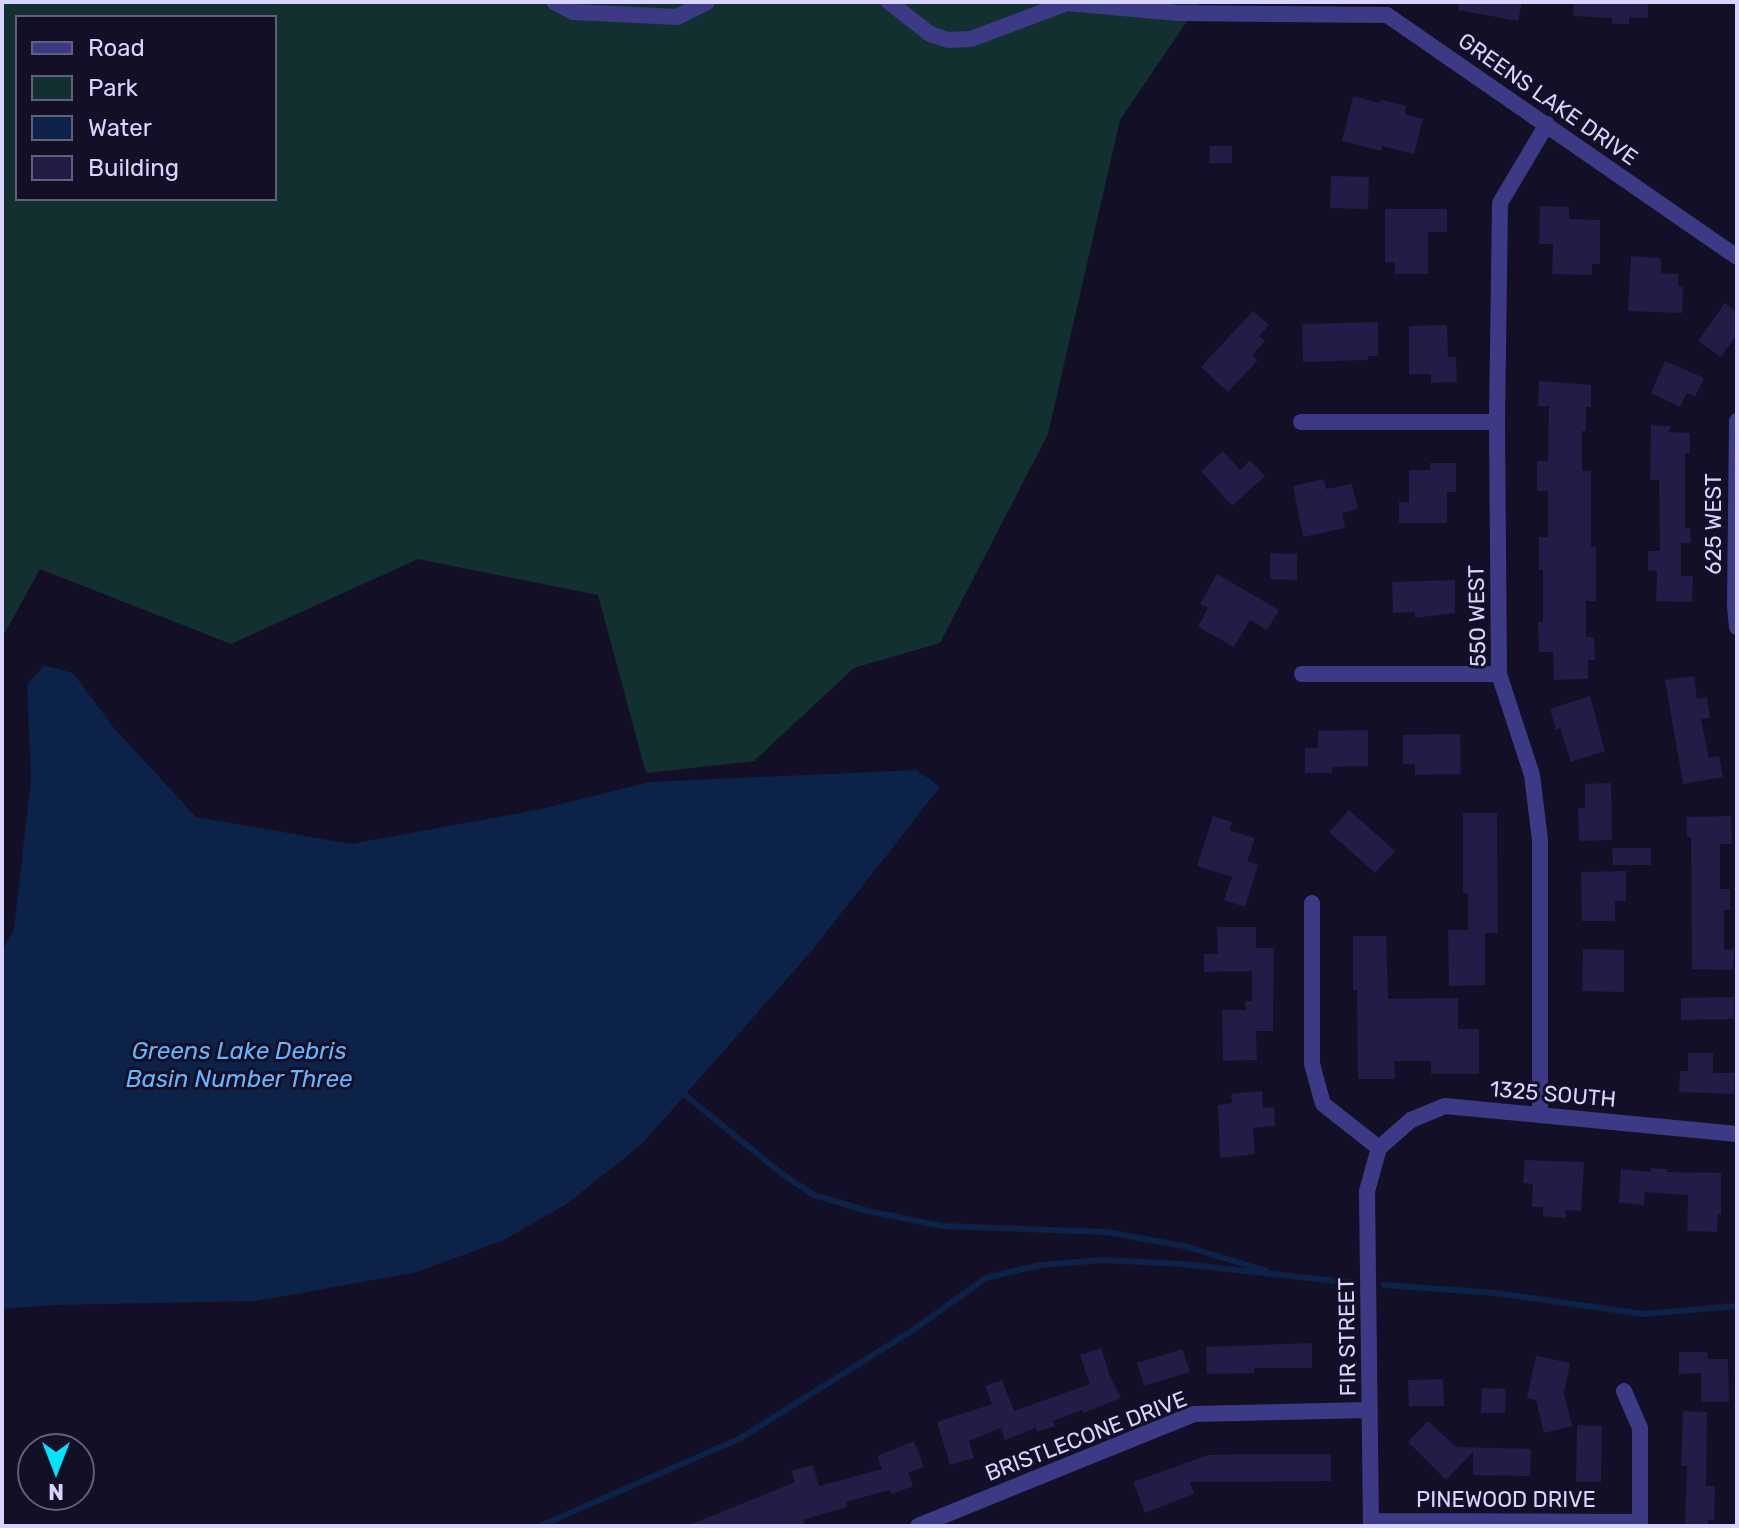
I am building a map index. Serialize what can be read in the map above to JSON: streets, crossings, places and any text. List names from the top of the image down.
{
  "streets": {
    "street": [
      "GREENS LAKE DRIVE",
      "625 WEST",
      "550 WEST",
      "1325 SOUTH",
      "FIR STREET",
      "BRISTLECONE DRIVE",
      "PINEWOOD DRIVE"
    ]
  },
  "crossings": [
    ["GREENS LAKE DRIVE", "550 WEST"],
    ["550 WEST", "1325 SOUTH"],
    ["1325 SOUTH", "FIR STREET"],
    ["FIR STREET", "BRISTLECONE DRIVE"],
    ["FIR STREET", "PINEWOOD DRIVE"]
  ],
  "water": ["Greens Lake Debris Basin Number Three"],
  "legend": [
    "Road",
    "Park",
    "Water",
    "Building"
  ],
  "north": "bottom"
}
